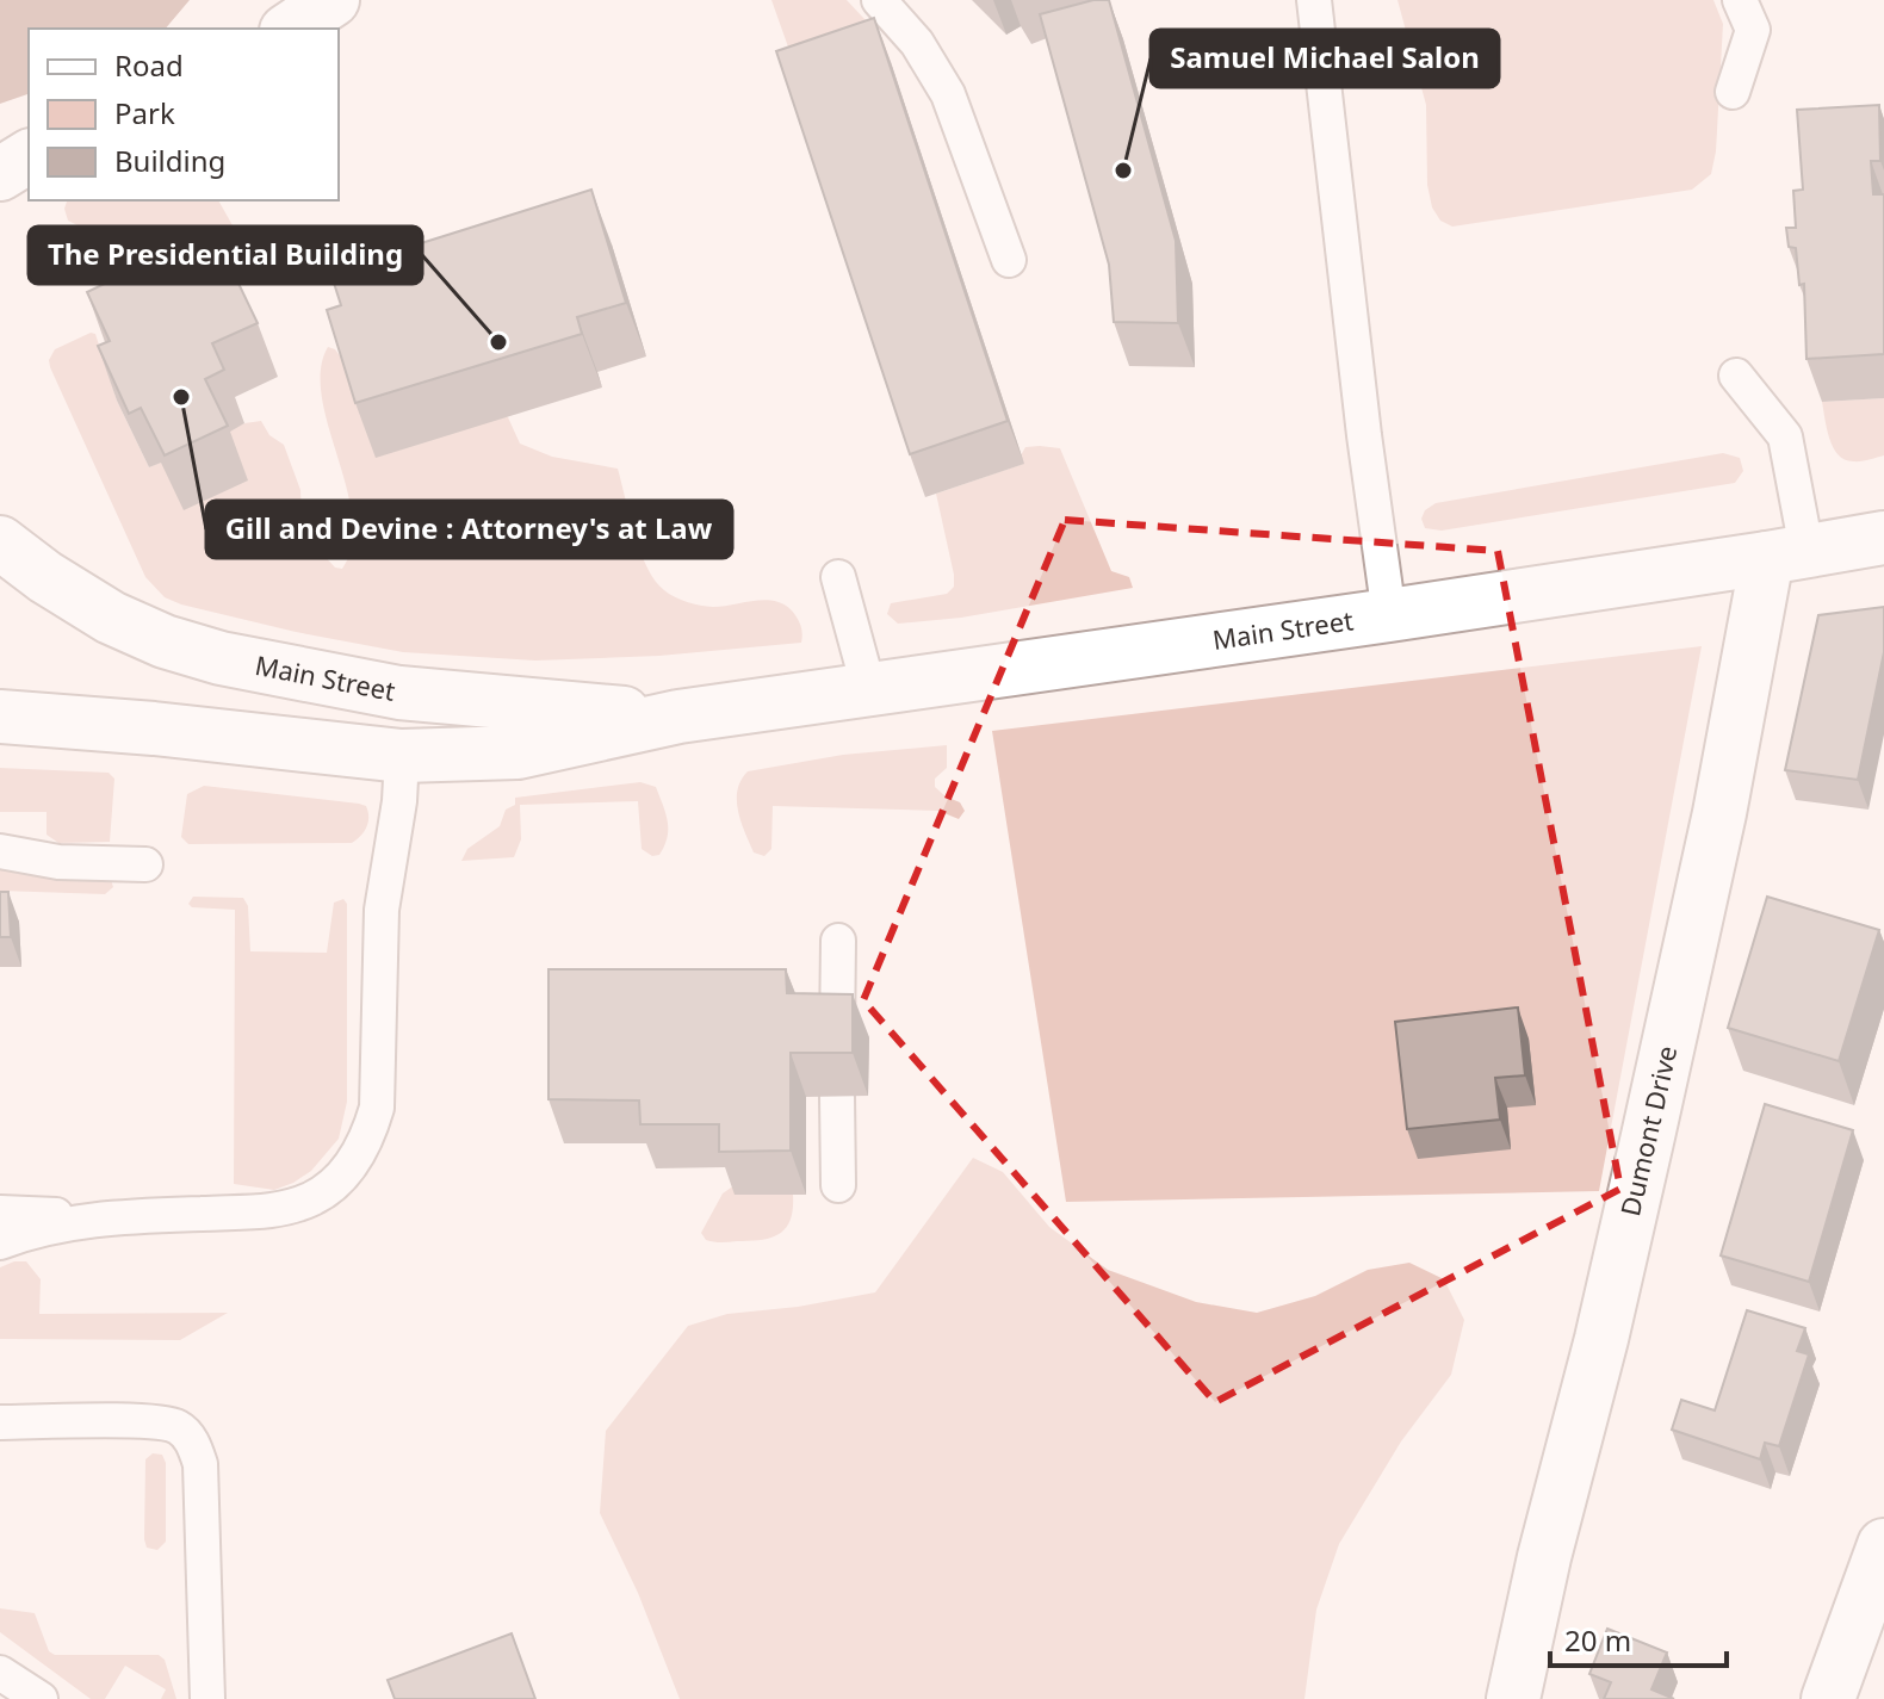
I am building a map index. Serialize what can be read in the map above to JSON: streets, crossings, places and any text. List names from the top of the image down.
{
  "streets": {
    "main road": ["Main Street", "Dumont Drive"]
  },
  "crossings": [
    ["Main Street", "Dumont Drive"]
  ],
  "places": ["Samuel Michael Salon", "The Presidential Building", "Gill and Devine : Attorney's at Law"],
  "legend": ["Road", "Park", "Building"],
  "scale_bar": "20 m"
}
